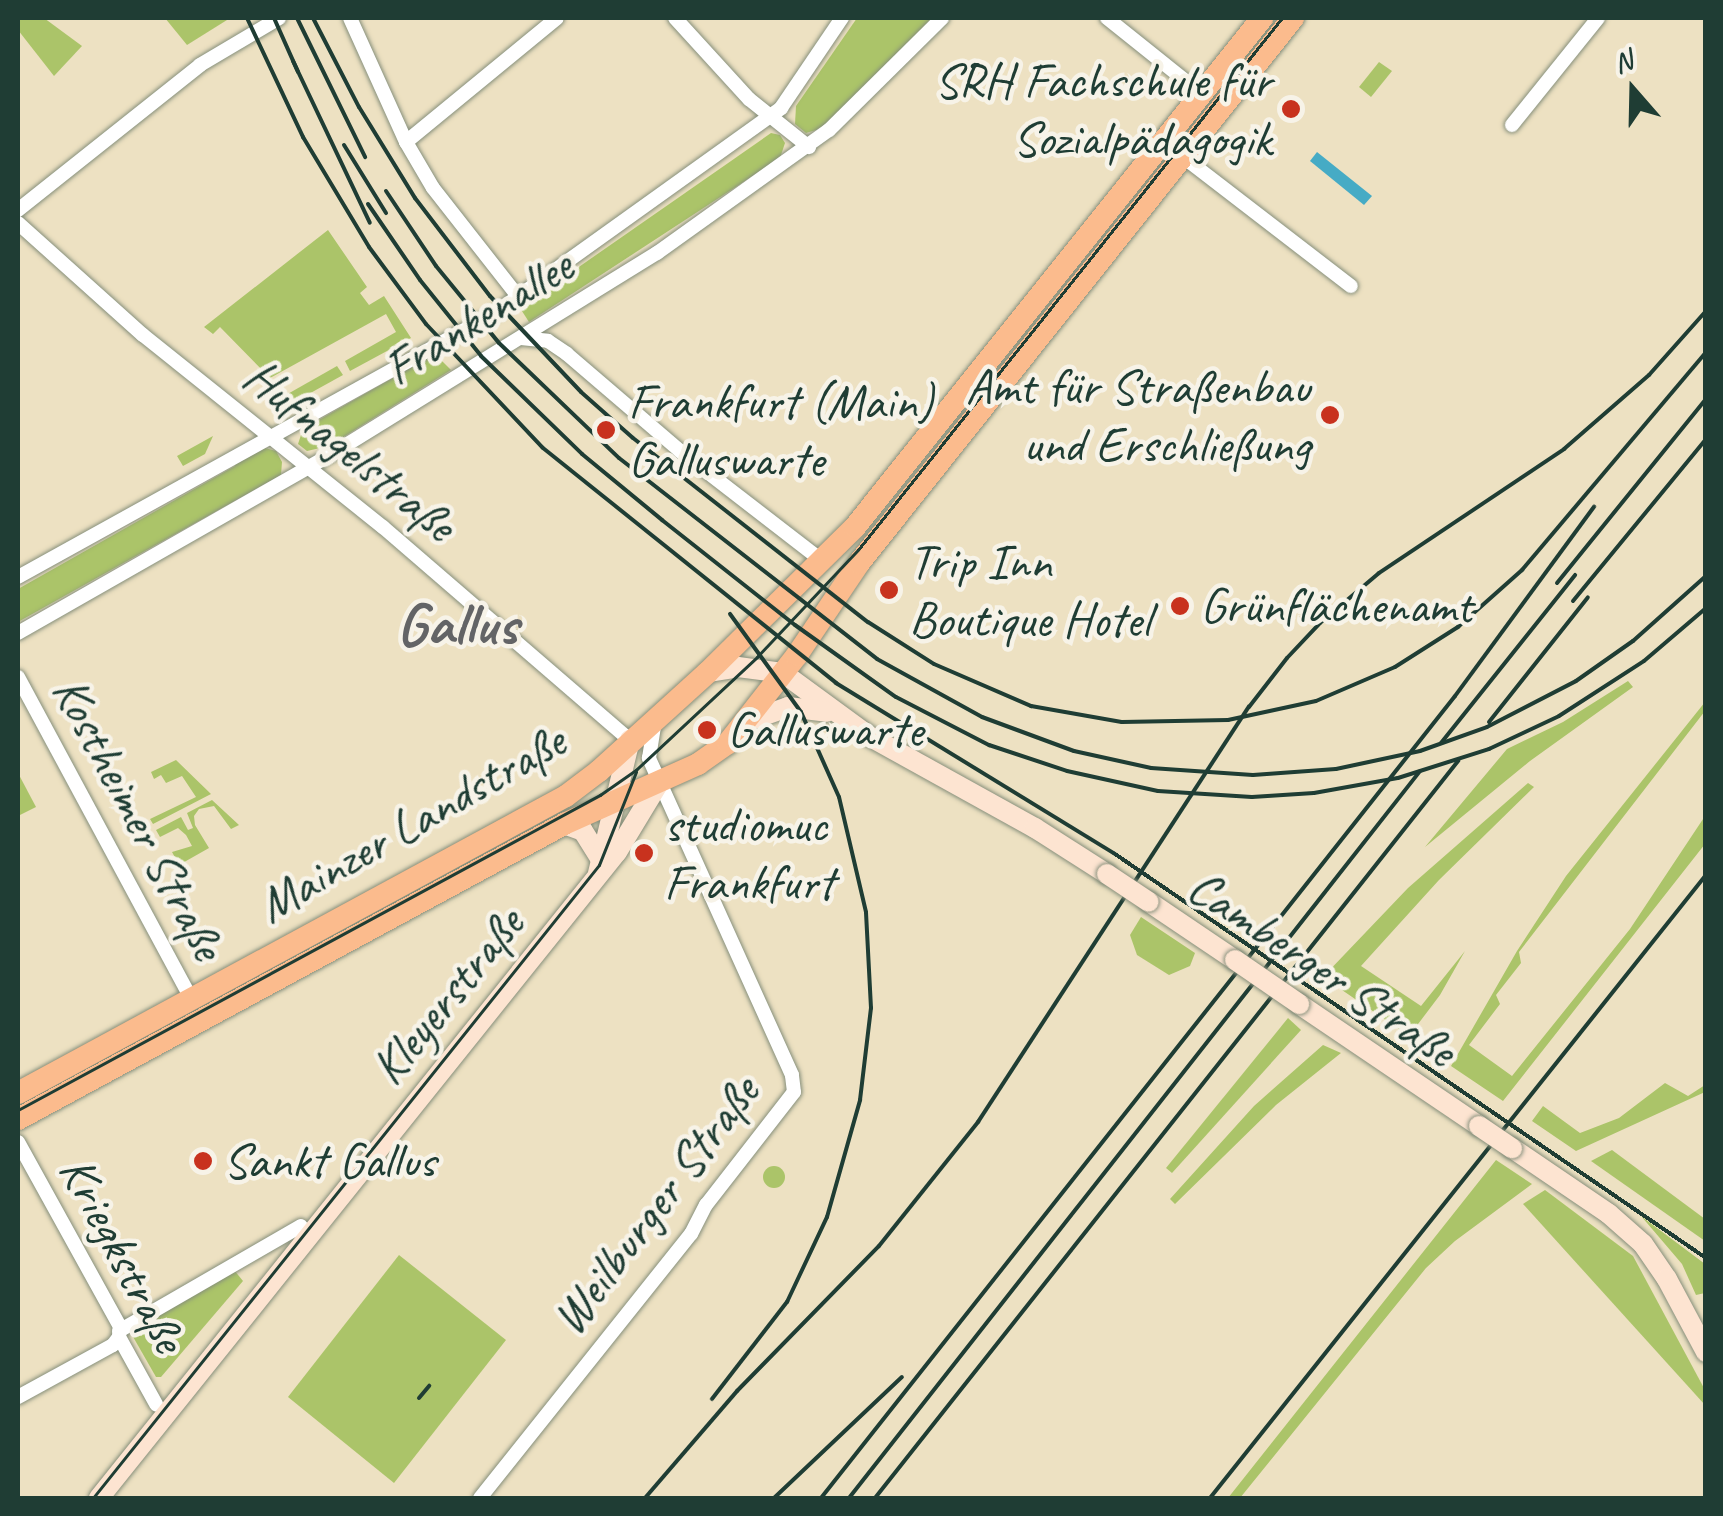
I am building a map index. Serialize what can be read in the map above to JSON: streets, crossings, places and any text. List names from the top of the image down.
{
  "streets": {
    "main road": ["Mainzer Landstraße"],
    "street": [
      "Frankenallee",
      "Hufnagelstraße",
      "Kostheimer Straße",
      "Camberger Straße",
      "Kleyerstraße",
      "Weilburger Straße",
      "Kriegkstraße"
    ]
  },
  "crossings": [
    ["Frankenallee", "Hufnagelstraße"],
    ["Hufnagelstraße", "Mainzer Landstraße"],
    ["Hufnagelstraße", "Kleyerstraße"],
    ["Kostheimer Straße", "Mainzer Landstraße"],
    ["Mainzer Landstraße", "Camberger Straße"],
    ["Mainzer Landstraße", "Kleyerstraße"],
    ["Mainzer Landstraße", "Weilburger Straße"],
    ["Kleyerstraße", "Weilburger Straße"]
  ],
  "districts": ["Gallus"],
  "places": [
    "SRH Fachschule für Sozialpädagogik",
    "Amt für Straßenbau und Erschließung",
    "Frankfurt (Main) Galluswarte",
    "Trip Inn Boutique Hotel",
    "Grünflächenamt",
    "Galluswarte",
    "studiomuc Frankfurt",
    "Sankt Gallus"
  ],
  "north": "top"
}
